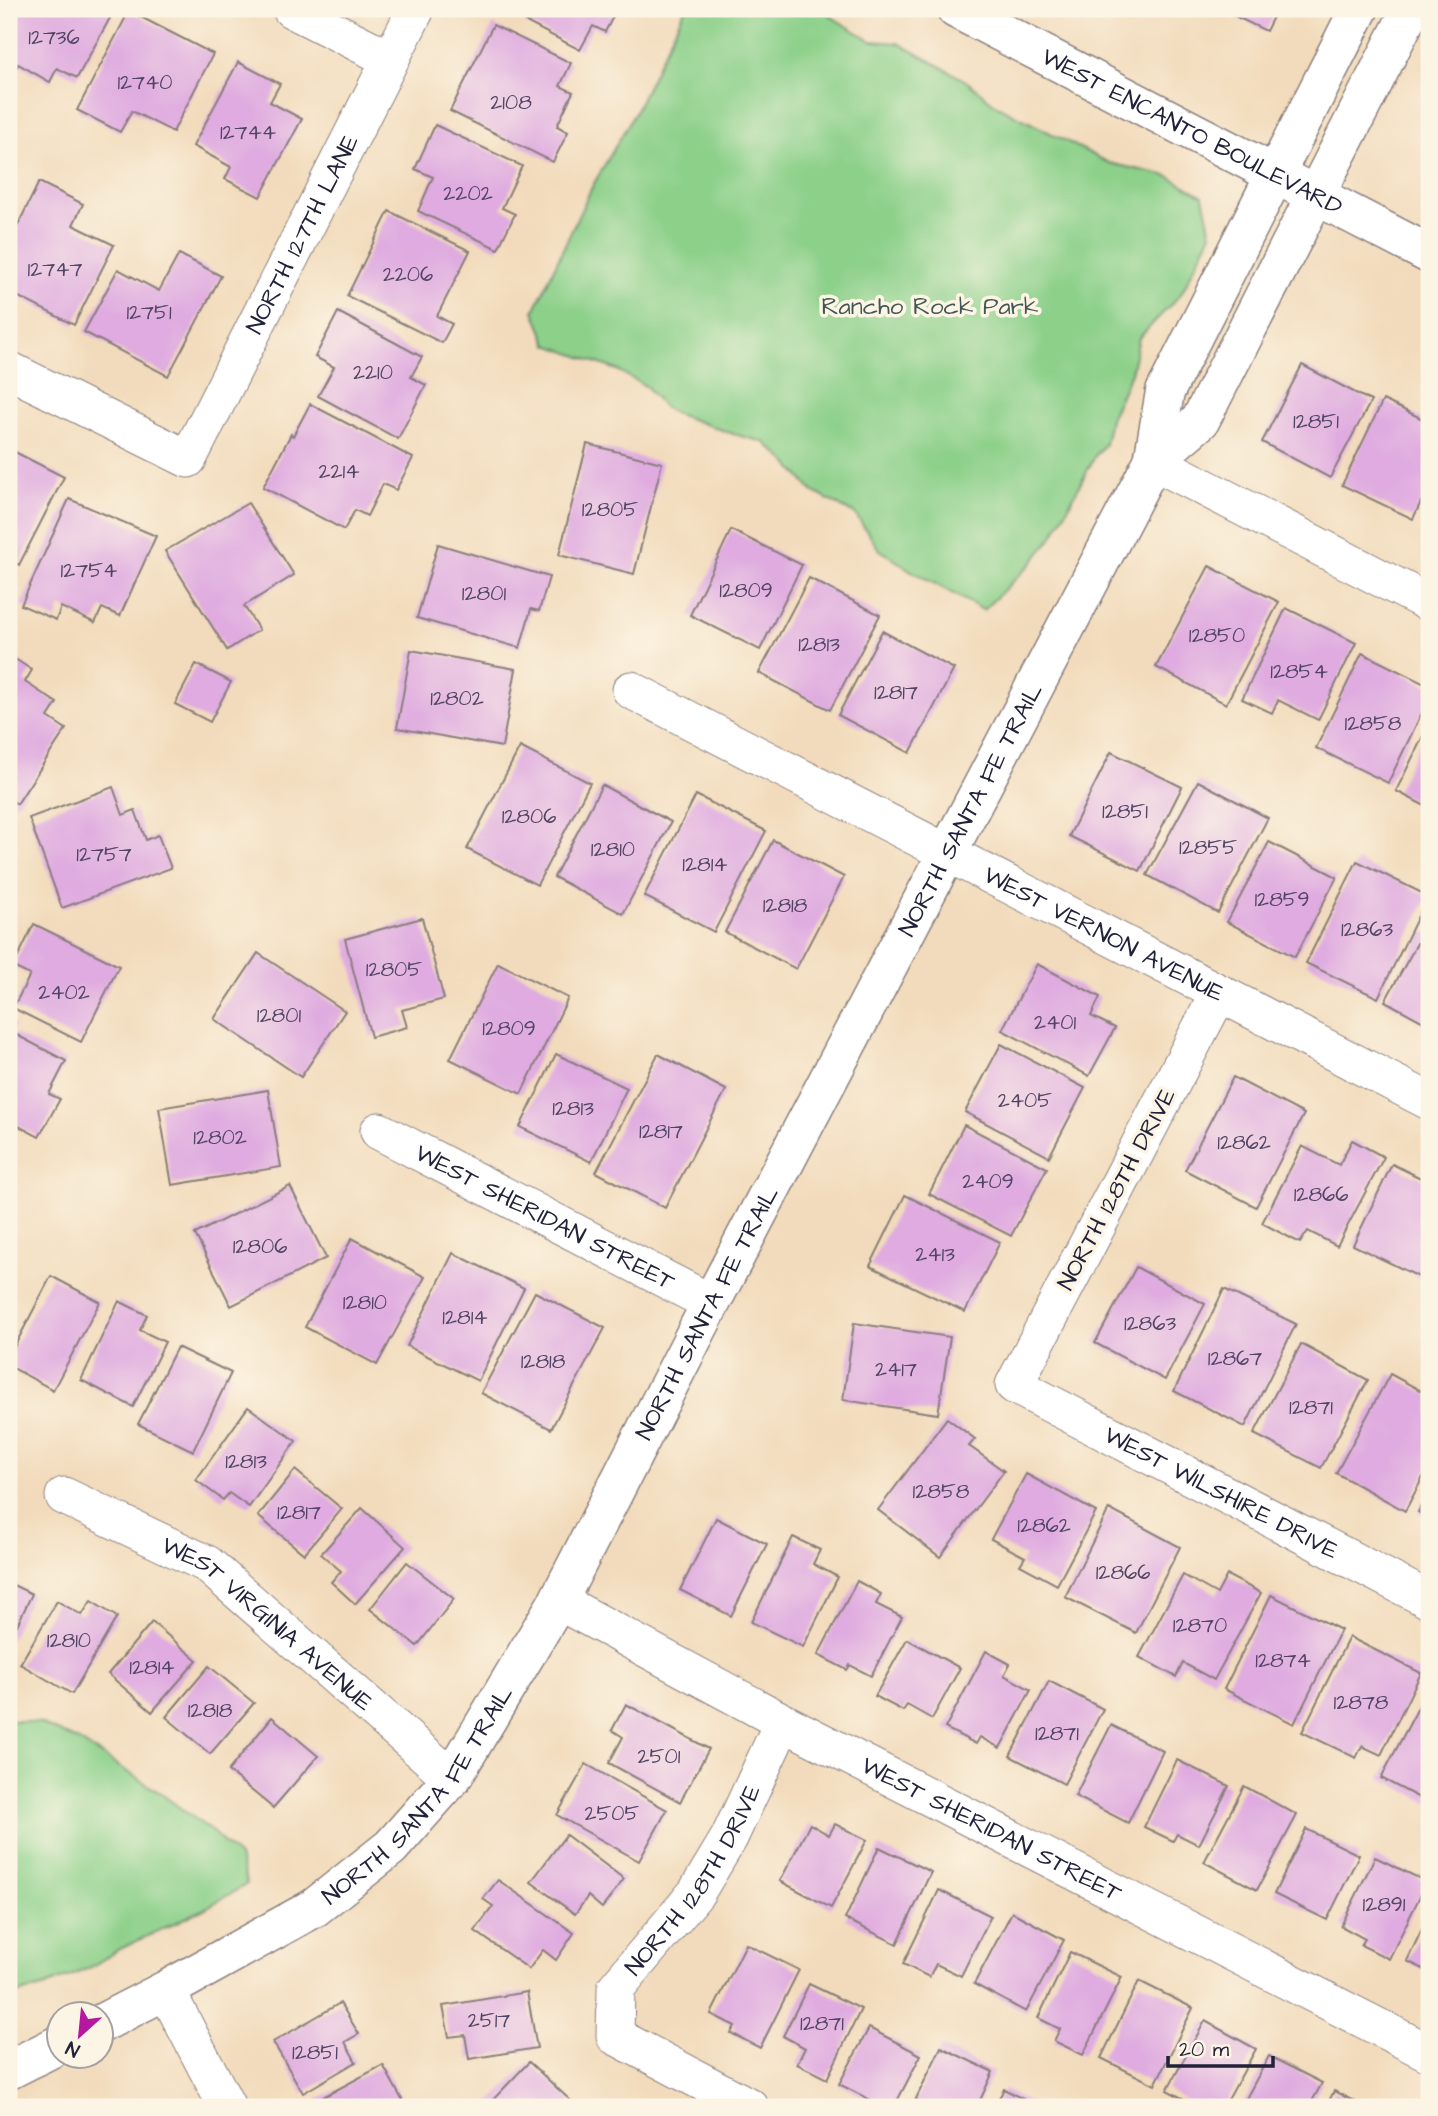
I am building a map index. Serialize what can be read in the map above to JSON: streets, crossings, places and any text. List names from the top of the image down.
{
  "streets": {
    "street": [
      "WEST ENCANTO BOULEVARD",
      "NORTH 127TH LANE",
      "NORTH SANTA FE TRAIL",
      "WEST VERNON AVENUE",
      "NORTH 128TH DRIVE",
      "WEST SHERIDAN STREET",
      "WEST WILSHIRE DRIVE",
      "WEST VIRGINIA AVENUE"
    ]
  },
  "crossings": [
    ["WEST ENCANTO BOULEVARD", "NORTH SANTA FE TRAIL"],
    ["NORTH SANTA FE TRAIL", "WEST VERNON AVENUE"],
    ["NORTH SANTA FE TRAIL", "WEST SHERIDAN STREET"],
    ["NORTH SANTA FE TRAIL", "WEST VIRGINIA AVENUE"],
    ["WEST VERNON AVENUE", "NORTH 128TH DRIVE"],
    ["NORTH 128TH DRIVE", "WEST SHERIDAN STREET"],
    ["NORTH 128TH DRIVE", "WEST WILSHIRE DRIVE"]
  ],
  "parks": ["Rancho Rock Park"],
  "house_numbers": [
    "12736",
    "12740",
    "2108",
    "12744",
    "2202",
    "12747",
    "2206",
    "12751",
    "2210",
    "12851",
    "2214",
    "12805",
    "12754",
    "12809",
    "12801",
    "12850",
    "12813",
    "12854",
    "12817",
    "12802",
    "12858",
    "12851",
    "12806",
    "12855",
    "12810",
    "12757",
    "12814",
    "12859",
    "12818",
    "12863",
    "12805",
    "2402",
    "12801",
    "2401",
    "12809",
    "2405",
    "12813",
    "12817",
    "12802",
    "12862",
    "2409",
    "12866",
    "12806",
    "2413",
    "12810",
    "12814",
    "12863",
    "12867",
    "12818",
    "2417",
    "12871",
    "12813",
    "12858",
    "12817",
    "12862",
    "12866",
    "12870",
    "12810",
    "12874",
    "12814",
    "12878",
    "12818",
    "12871",
    "2501",
    "2505",
    "12891",
    "2517",
    "12871",
    "12851"
  ],
  "scale_bar": "20 m",
  "north": "bottom left"
}
